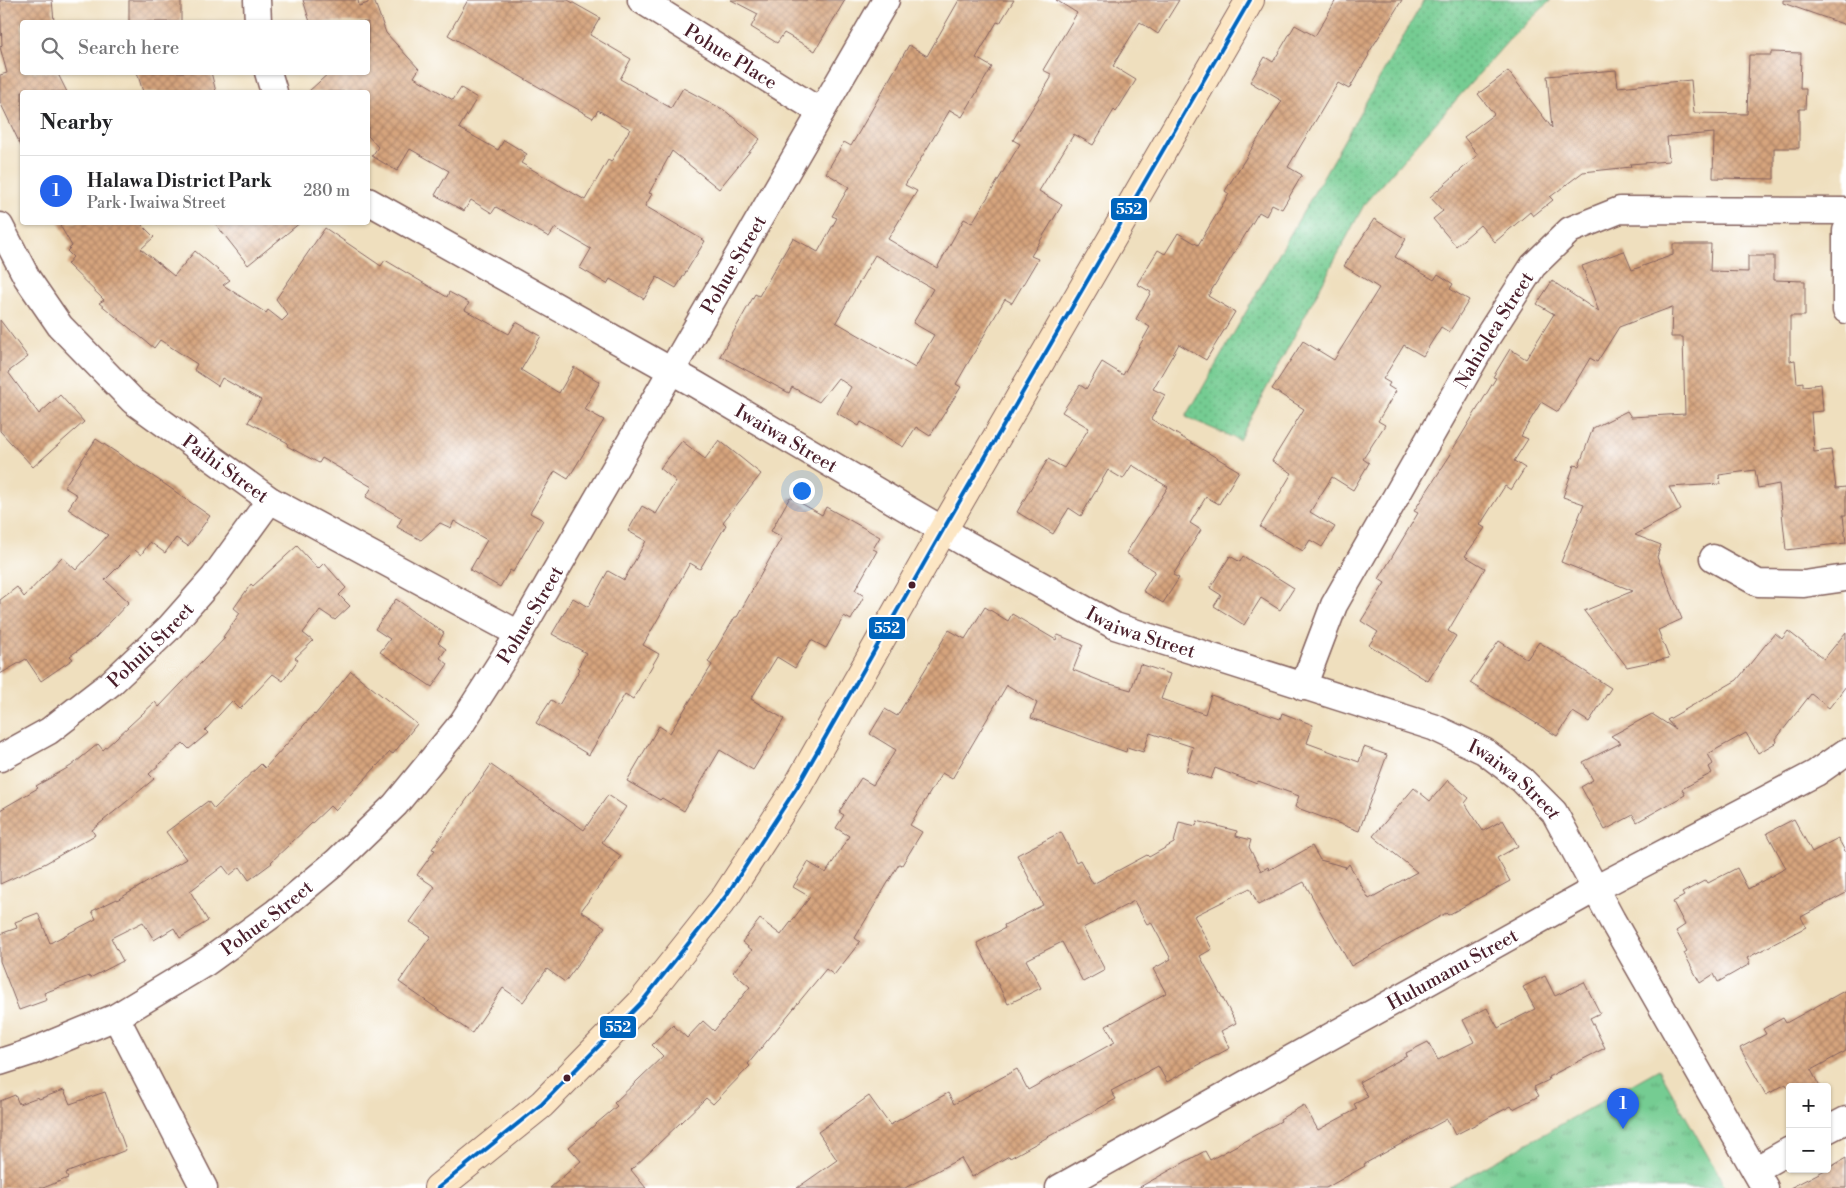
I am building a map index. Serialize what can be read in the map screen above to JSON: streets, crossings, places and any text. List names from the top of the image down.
{
  "streets": {
    "street": [
      "Pohue Place",
      "Pohue Street",
      "Nahiolea Street",
      "Iwaiwa Street",
      "Paihi Street",
      "Pohuli Street",
      "Hulumanu Street"
    ]
  },
  "crossings": [
    ["Pohue Place", "Pohue Street"],
    ["Pohue Street", "Iwaiwa Street"],
    ["Pohue Street", "Paihi Street"],
    ["Nahiolea Street", "Iwaiwa Street"],
    ["Iwaiwa Street", "Hulumanu Street"],
    ["Paihi Street", "Pohuli Street"]
  ],
  "lines": ["transit line 552"],
  "page": {
    "search": "Search here",
    "heading": "Nearby",
    "list": [
      {
        "mark": "1",
        "name": "Halawa District Park",
        "note": "Park · Iwaiwa Street",
        "value": "280 m"
      }
    ],
    "map_buttons": ["+", "−"],
    "pins": "1"
  }
}
